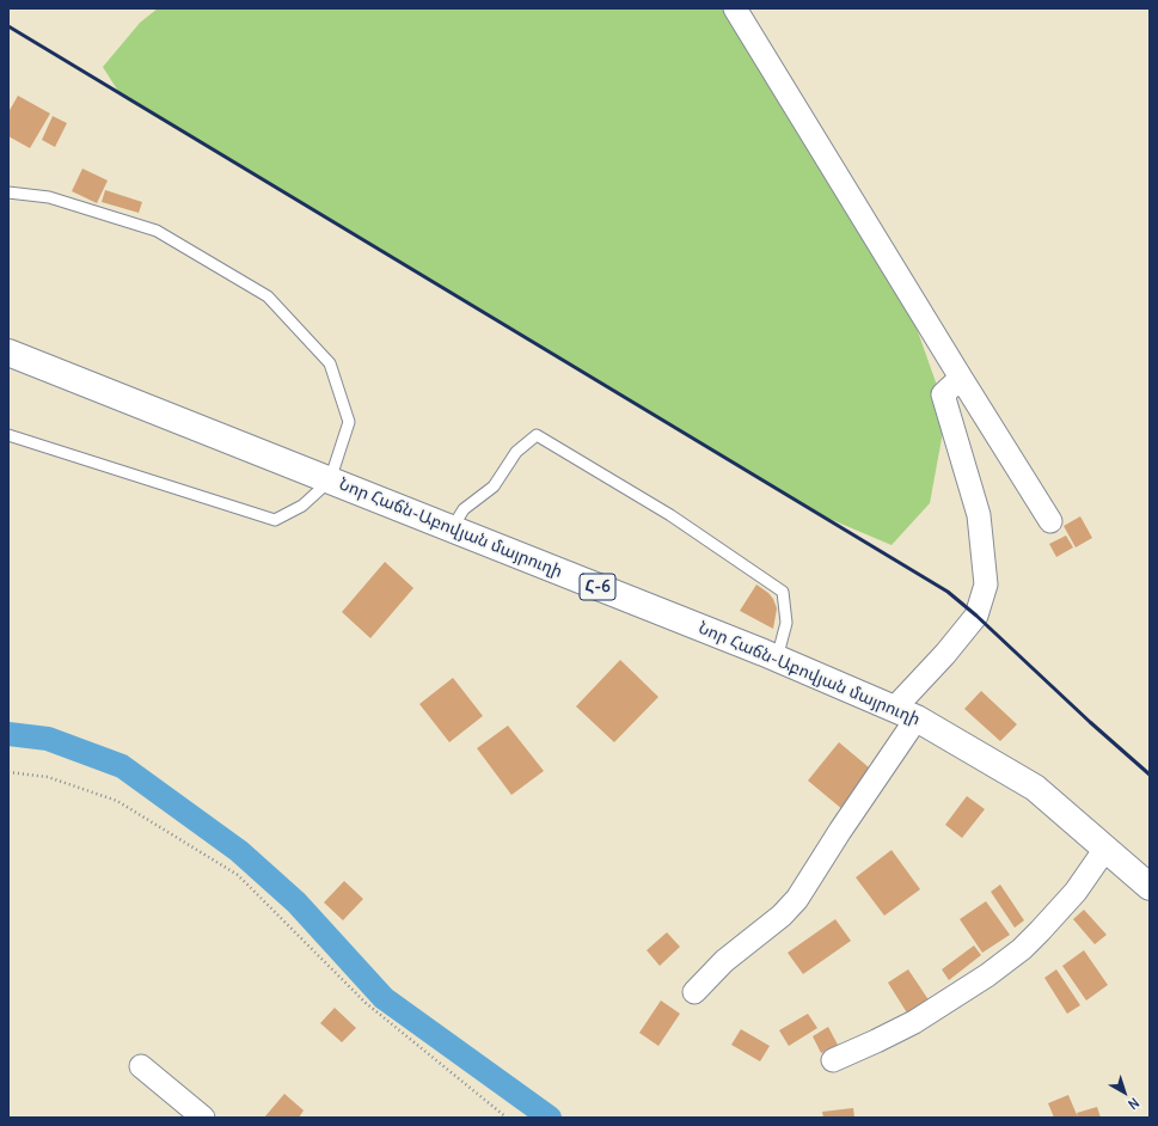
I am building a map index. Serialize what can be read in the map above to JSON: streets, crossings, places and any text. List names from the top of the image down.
{
  "streets": {
    "main road": ["Նոր Հաճն-Աբովյան մայրուղի", "Հ-6"]
  },
  "north": "bottom right"
}
